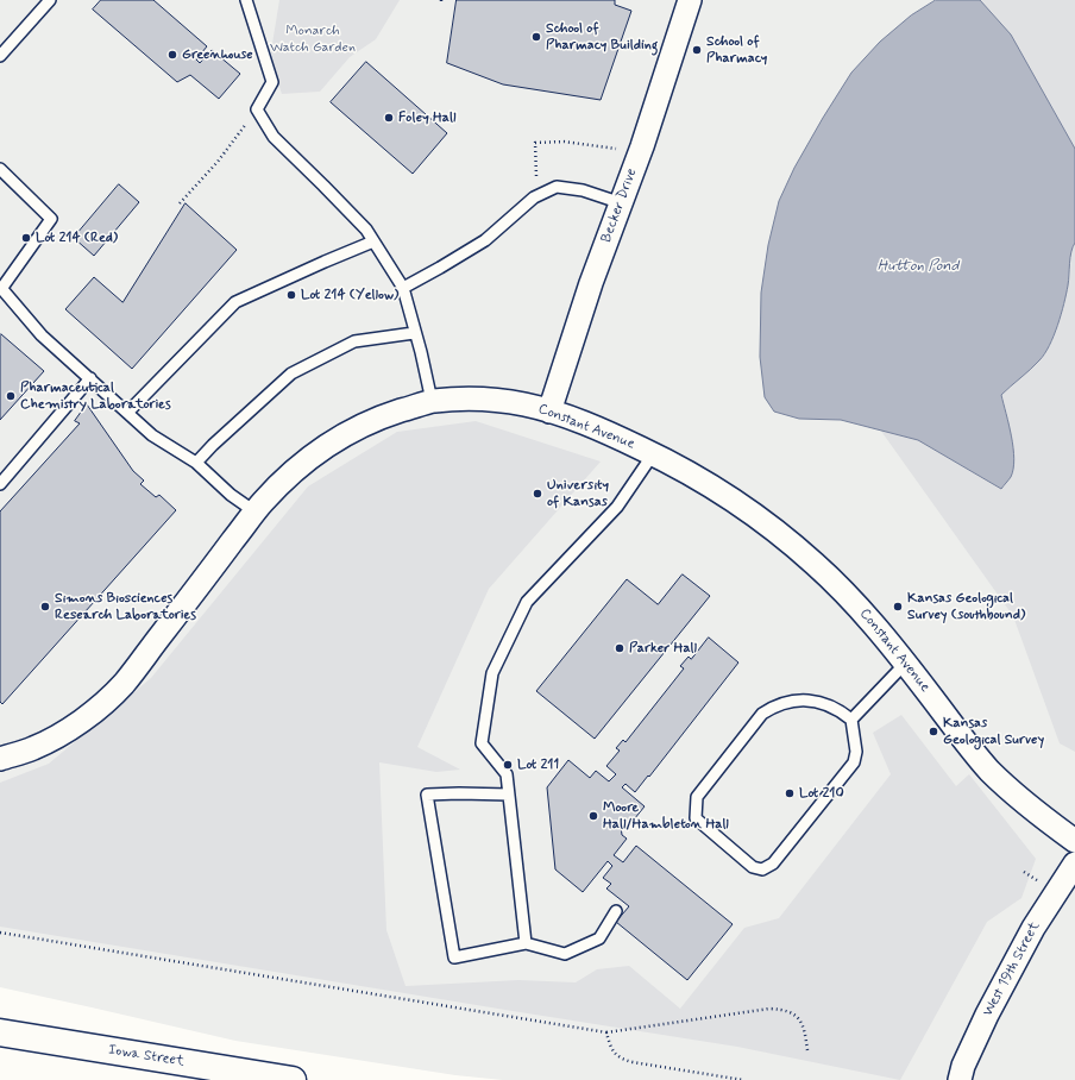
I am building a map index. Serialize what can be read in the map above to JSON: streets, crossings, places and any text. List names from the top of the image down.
{
  "streets": {
    "highway": ["Iowa Street"],
    "street": ["Becker Drive", "Constant Avenue", "West 19th Street"]
  },
  "crossings": [
    ["Becker Drive", "Constant Avenue"]
  ],
  "water": ["Hutton Pond"],
  "parks": ["Monarch Watch Garden"],
  "places": [
    "School of Pharmacy Building",
    "School of Pharmacy",
    "Greenhouse",
    "Foley Hall",
    "Lot 214 (Red)",
    "Lot 214 (Yellow)",
    "Pharmaceutical Chemistry Laboratories",
    "University of Kansas",
    "Simons Biosciences Research Laboratories",
    "Kansas Geological Survey (southbound)",
    "Parker Hall",
    "Kansas Geological Survey",
    "Lot 211",
    "Lot 210",
    "Moore Hall/Hambleton Hall"
  ]
}
